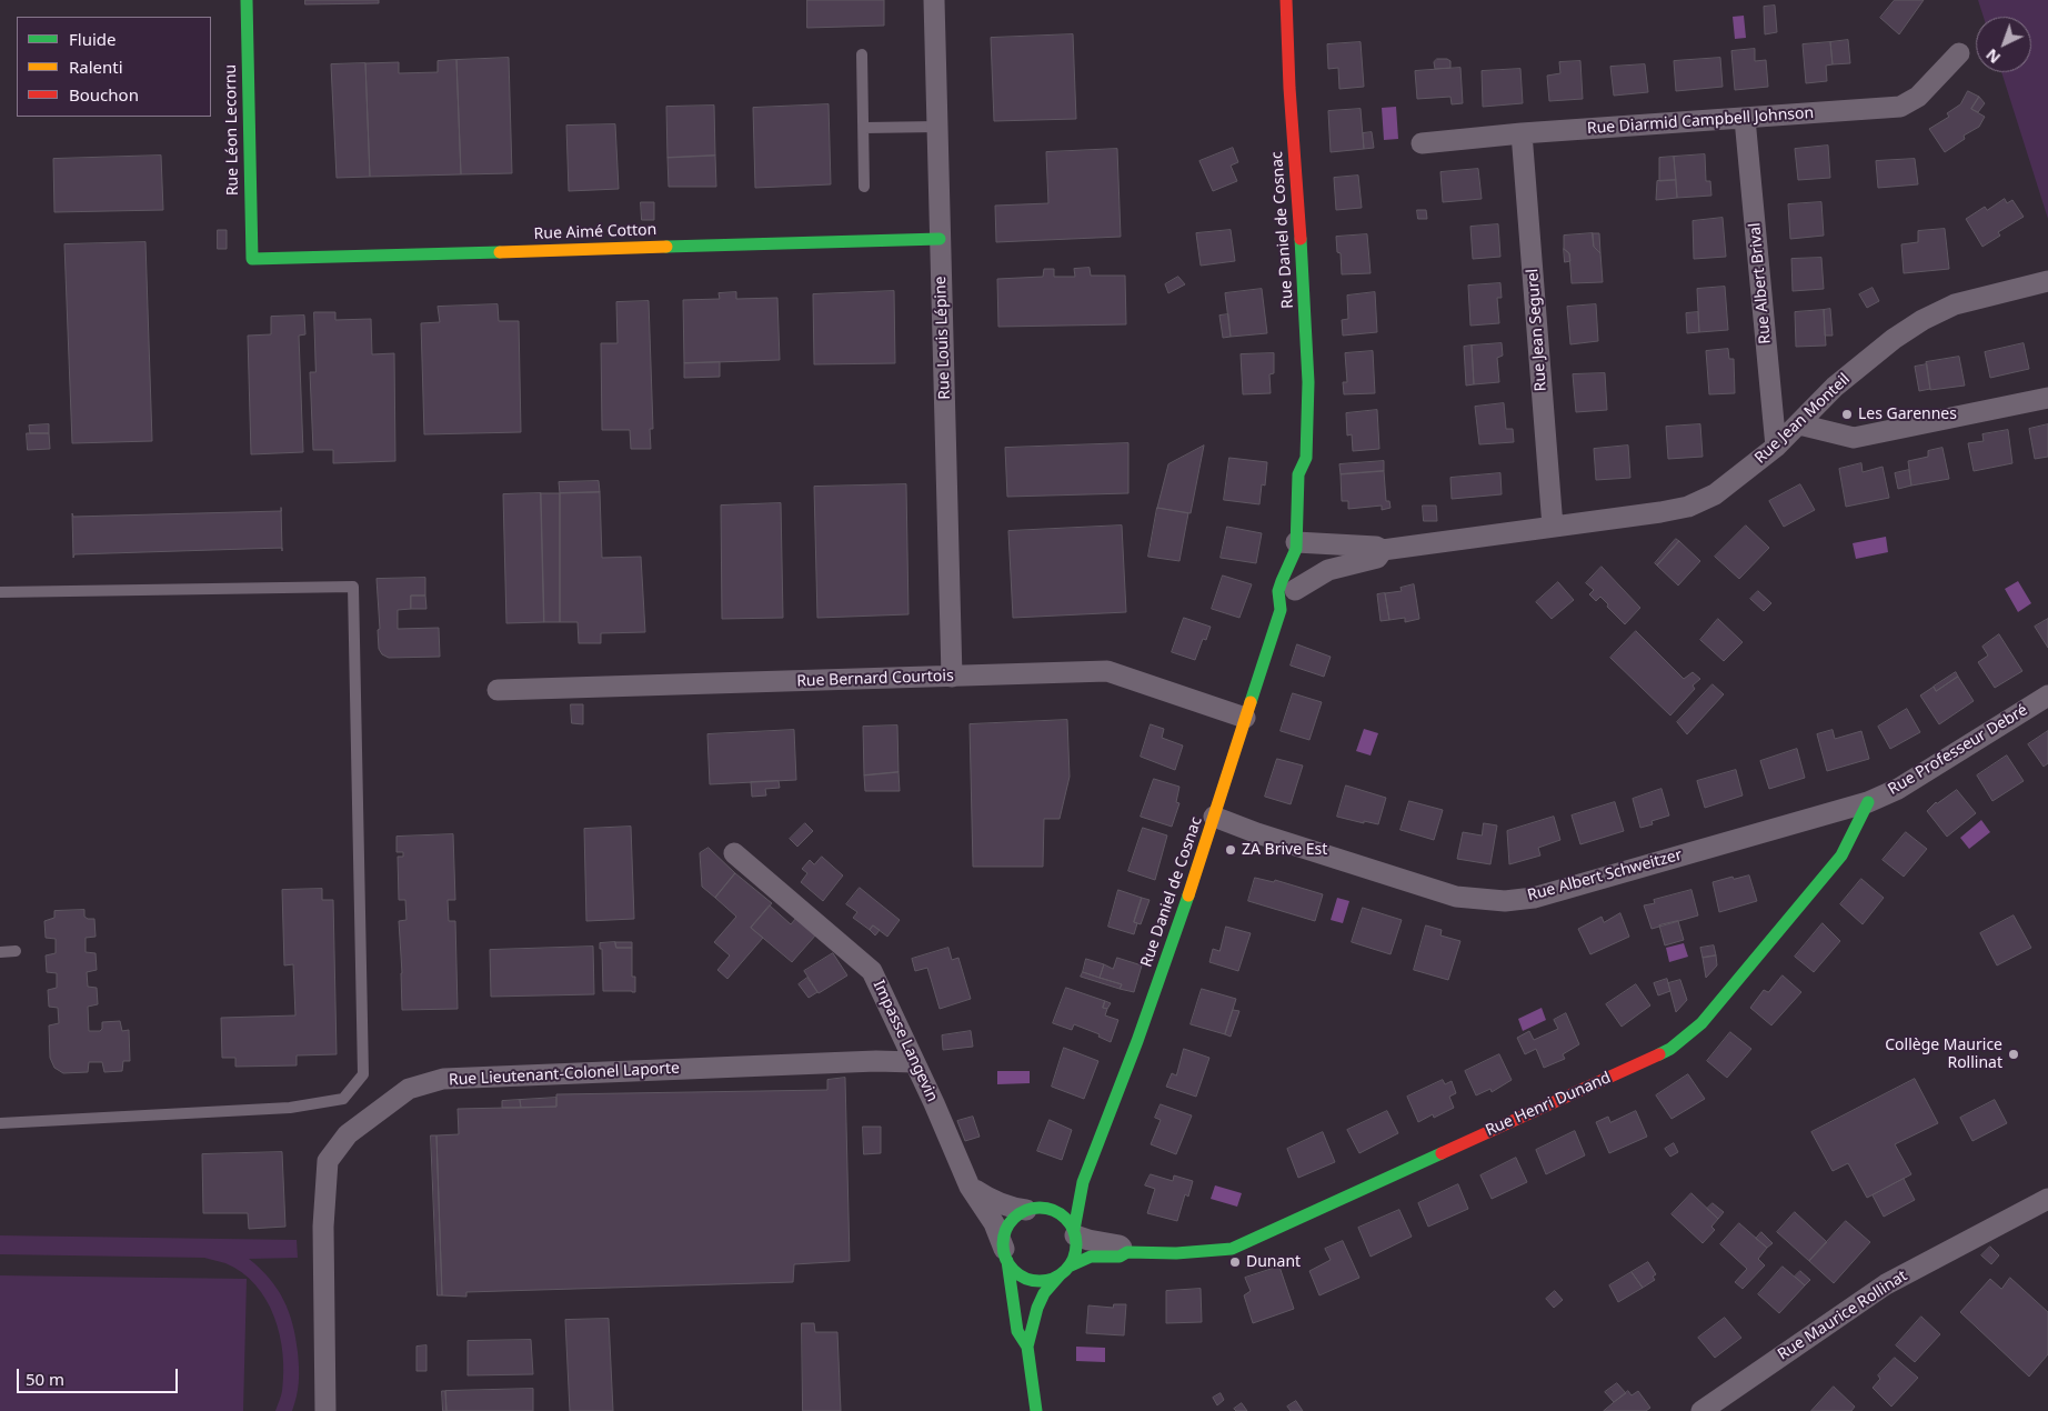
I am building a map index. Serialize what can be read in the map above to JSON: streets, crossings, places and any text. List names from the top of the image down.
{
  "streets": {
    "street": [
      "Rue Diarmid Campbell Johnson",
      "Rue Léon Lecornu",
      "Rue Daniel de Cosnac",
      "Rue Aimé Cotton",
      "Rue Albert Brival",
      "Rue Jean Segurel",
      "Rue Louis Lépine",
      "Rue Jean Monteil",
      "Rue Bernard Courtois",
      "Rue Professeur Debré",
      "Rue Albert Schweitzer",
      "Impasse Langevin",
      "Rue Lieutenant-Colonel Laporte",
      "Rue Henri Dunand",
      "Rue Maurice Rollinat"
    ]
  },
  "crossings": [
    ["Rue Diarmid Campbell Johnson", "Rue Albert Brival"],
    ["Rue Diarmid Campbell Johnson", "Rue Jean Segurel"],
    ["Rue Léon Lecornu", "Rue Aimé Cotton"],
    ["Rue Daniel de Cosnac", "Rue Jean Monteil"],
    ["Rue Daniel de Cosnac", "Rue Bernard Courtois"],
    ["Rue Daniel de Cosnac", "Rue Albert Schweitzer"],
    ["Rue Daniel de Cosnac", "Impasse Langevin"],
    ["Rue Daniel de Cosnac", "Rue Henri Dunand"],
    ["Rue Aimé Cotton", "Rue Louis Lépine"],
    ["Rue Albert Brival", "Rue Jean Monteil"],
    ["Rue Jean Segurel", "Rue Jean Monteil"],
    ["Rue Louis Lépine", "Rue Bernard Courtois"],
    ["Rue Professeur Debré", "Rue Albert Schweitzer"],
    ["Rue Professeur Debré", "Rue Henri Dunand"],
    ["Rue Albert Schweitzer", "Rue Henri Dunand"],
    ["Impasse Langevin", "Rue Lieutenant-Colonel Laporte"],
    ["Impasse Langevin", "Rue Henri Dunand"]
  ],
  "places": [
    "Les Garennes",
    "ZA Brive Est",
    "Collège Maurice Rollinat",
    "Dunant"
  ],
  "legend": ["Fluide", "Ralenti", "Bouchon"],
  "scale_bar": "50 m",
  "north": "bottom left"
}
